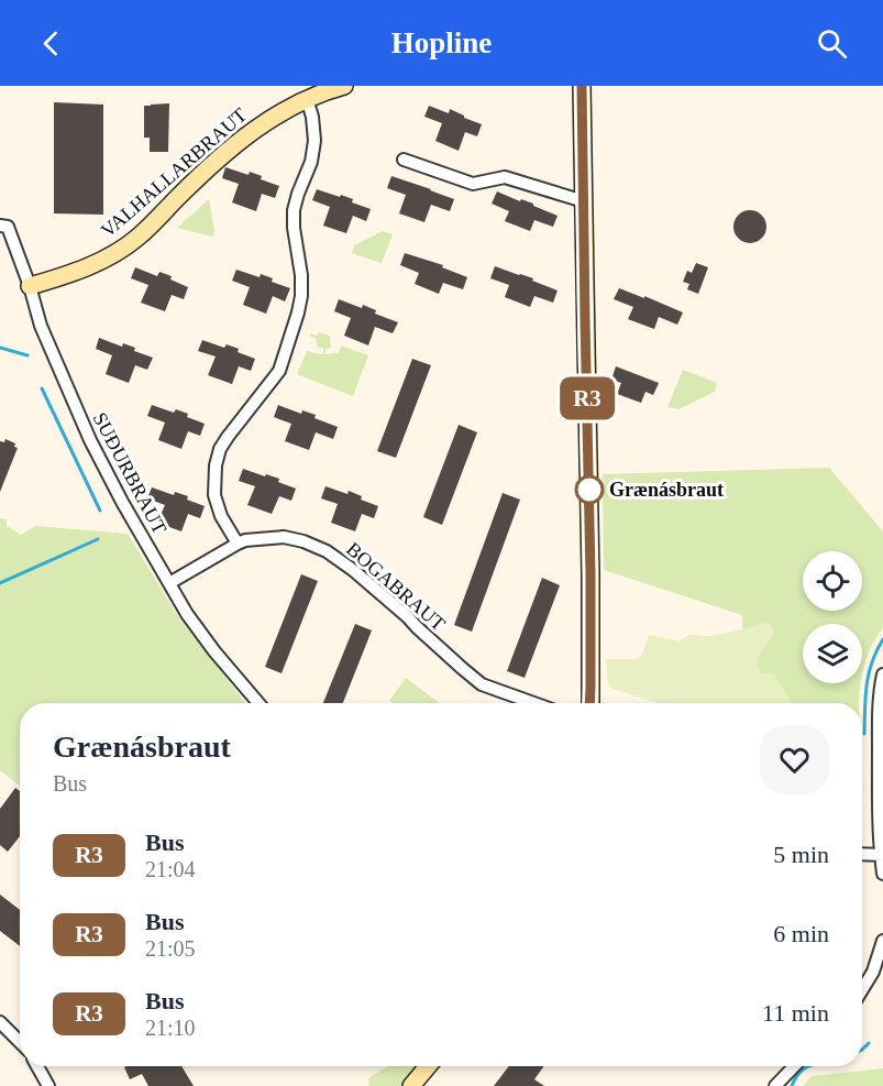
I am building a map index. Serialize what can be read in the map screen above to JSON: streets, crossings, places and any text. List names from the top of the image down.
{
  "streets": {
    "street": ["VALHALLARBRAUT", "SUÐURBRAUT", "BOGABRAUT"]
  },
  "crossings": [
    ["VALHALLARBRAUT", "SUÐURBRAUT"],
    ["SUÐURBRAUT", "BOGABRAUT"]
  ],
  "places": ["Grænásbraut"],
  "lines": ["bus line R3"],
  "page": {
    "header": "Hopline",
    "on_map": "R3",
    "heading": ["Grænásbraut", "Bus"],
    "list": [
      {
        "mark": "R3",
        "name": "Bus",
        "note": "21:04",
        "value": "5 min"
      },
      {
        "mark": "R3",
        "name": "Bus",
        "note": "21:05",
        "value": "6 min"
      },
      {
        "mark": "R3",
        "name": "Bus",
        "note": "21:10",
        "value": "11 min"
      }
    ]
  }
}
